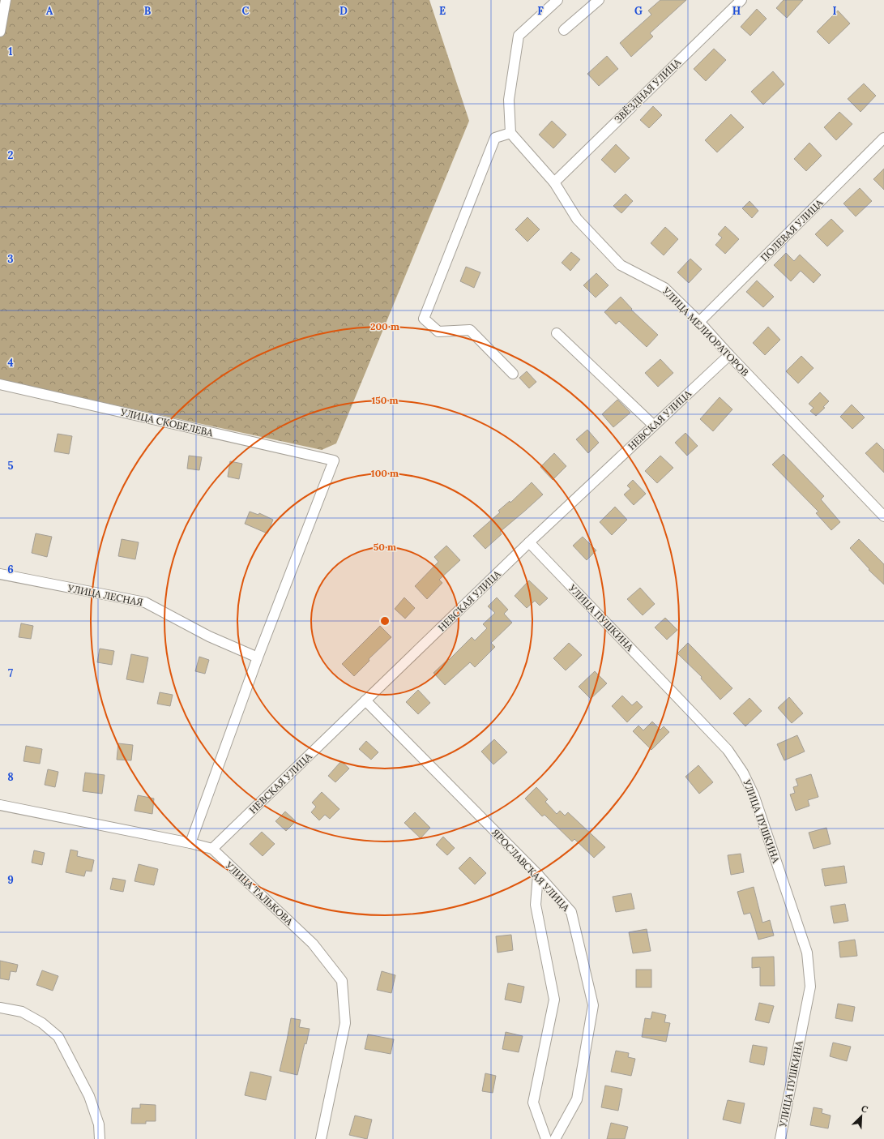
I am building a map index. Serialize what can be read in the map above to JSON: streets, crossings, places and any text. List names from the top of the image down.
{
  "streets": {
    "street": [
      "ЗВЁЗДНАЯ УЛИЦА",
      "ПОЛЕВАЯ УЛИЦА",
      "УЛИЦА МЕЛИОРАТОРОВ",
      "НЕВСКАЯ УЛИЦА",
      "УЛИЦА СКОБЕЛЕВА",
      "УЛИЦА ЛЕСНАЯ",
      "УЛИЦА ПУШКИНА",
      "ЯРОСЛАВСКАЯ УЛИЦА",
      "УЛИЦА ТАЛЬКОВА"
    ]
  },
  "crossings": [
    ["ЗВЁЗДНАЯ УЛИЦА", "УЛИЦА МЕЛИОРАТОРОВ"],
    ["ПОЛЕВАЯ УЛИЦА", "УЛИЦА МЕЛИОРАТОРОВ"],
    ["УЛИЦА МЕЛИОРАТОРОВ", "НЕВСКАЯ УЛИЦА"],
    ["НЕВСКАЯ УЛИЦА", "УЛИЦА ПУШКИНА"],
    ["НЕВСКАЯ УЛИЦА", "ЯРОСЛАВСКАЯ УЛИЦА"],
    ["НЕВСКАЯ УЛИЦА", "УЛИЦА ТАЛЬКОВА"],
    ["УЛИЦА СКОБЕЛЕВА", "УЛИЦА ЛЕСНАЯ"]
  ],
  "north": "top right",
  "grid": {
    "columns": [
      "A",
      "B",
      "C",
      "D",
      "E",
      "F",
      "G",
      "H",
      "I"
    ],
    "rows": [
      "1",
      "2",
      "3",
      "4",
      "5",
      "6",
      "7",
      "8",
      "9"
    ]
  },
  "rings": [
    "200 m",
    "150 m",
    "100 m",
    "50 m"
  ]
}
